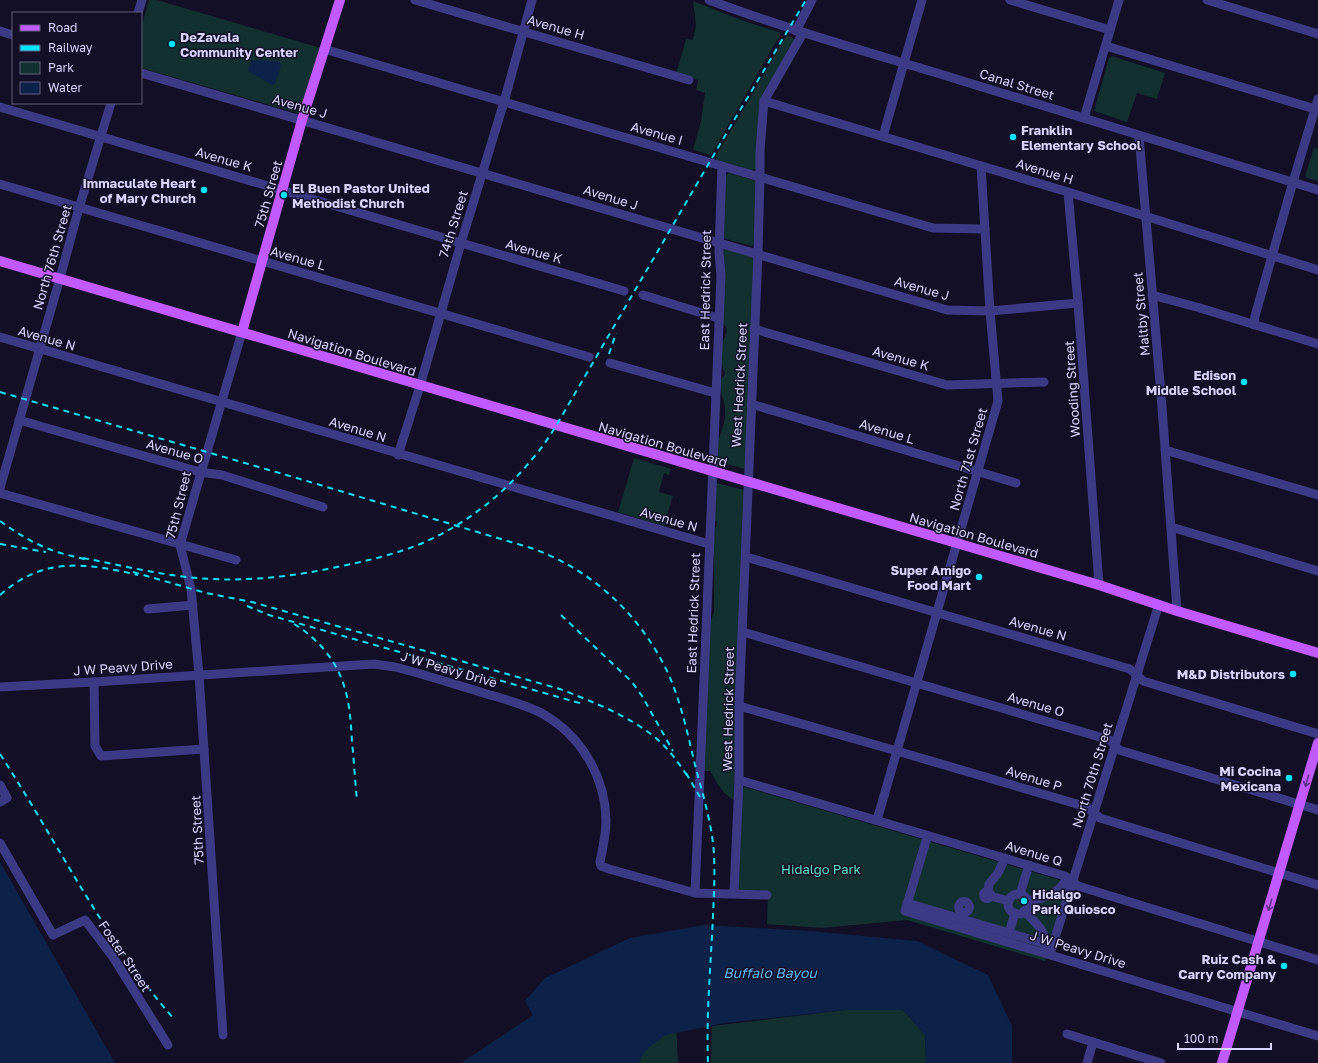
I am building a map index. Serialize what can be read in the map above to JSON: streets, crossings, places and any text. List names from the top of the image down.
{
  "streets": {
    "main road": ["75th Street", "Navigation Boulevard"],
    "street": [
      "Avenue H",
      "Canal Street",
      "Avenue J",
      "Avenue I",
      "Avenue K",
      "74th Street",
      "North 76th Street",
      "Avenue L",
      "East Hedrick Street",
      "Maltby Street",
      "Avenue N",
      "West Hedrick Street",
      "Wooding Street",
      "Avenue O",
      "North 71st Street",
      "J W Peavy Drive",
      "North 70th Street",
      "Avenue P",
      "Avenue Q",
      "Foster Street"
    ]
  },
  "crossings": [
    ["Avenue H", "74th Street"],
    ["Avenue H", "Maltby Street"],
    ["Avenue H", "West Hedrick Street"],
    ["Avenue H", "Wooding Street"],
    ["Avenue H", "North 71st Street"],
    ["Canal Street", "Maltby Street"],
    ["Canal Street", "West Hedrick Street"],
    ["Avenue J", "75th Street"],
    ["Avenue J", "74th Street"],
    ["Avenue J", "East Hedrick Street"],
    ["Avenue J", "West Hedrick Street"],
    ["Avenue J", "Wooding Street"],
    ["Avenue J", "North 71st Street"],
    ["Avenue I", "75th Street"],
    ["Avenue I", "74th Street"],
    ["Avenue I", "East Hedrick Street"],
    ["Avenue I", "West Hedrick Street"],
    ["Avenue I", "North 71st Street"],
    ["Avenue K", "75th Street"],
    ["Avenue K", "74th Street"],
    ["Avenue K", "North 76th Street"],
    ["Avenue K", "West Hedrick Street"],
    ["Avenue K", "North 71st Street"],
    ["75th Street", "Avenue L"],
    ["75th Street", "Avenue N"],
    ["75th Street", "Navigation Boulevard"],
    ["75th Street", "Avenue O"],
    ["75th Street", "J W Peavy Drive"],
    ["74th Street", "Avenue L"],
    ["74th Street", "Avenue N"],
    ["74th Street", "Navigation Boulevard"],
    ["North 76th Street", "Avenue L"],
    ["North 76th Street", "Avenue N"],
    ["North 76th Street", "Navigation Boulevard"],
    ["North 76th Street", "Avenue O"],
    ["Avenue L", "West Hedrick Street"],
    ["Avenue L", "North 71st Street"],
    ["East Hedrick Street", "Avenue N"],
    ["East Hedrick Street", "Navigation Boulevard"],
    ["East Hedrick Street", "J W Peavy Drive"],
    ["Maltby Street", "Navigation Boulevard"],
    ["Avenue N", "West Hedrick Street"],
    ["Avenue N", "North 71st Street"],
    ["Avenue N", "North 70th Street"],
    ["Navigation Boulevard", "West Hedrick Street"],
    ["Navigation Boulevard", "Wooding Street"],
    ["Navigation Boulevard", "North 71st Street"],
    ["Navigation Boulevard", "North 70th Street"],
    ["West Hedrick Street", "Avenue O"],
    ["West Hedrick Street", "J W Peavy Drive"],
    ["West Hedrick Street", "Avenue P"],
    ["West Hedrick Street", "Avenue Q"],
    ["Avenue O", "North 71st Street"],
    ["Avenue O", "North 70th Street"],
    ["North 71st Street", "Avenue P"],
    ["North 71st Street", "Avenue Q"],
    ["J W Peavy Drive", "North 70th Street"],
    ["North 70th Street", "Avenue P"],
    ["North 70th Street", "Avenue Q"]
  ],
  "water": ["Buffalo Bayou"],
  "parks": ["Hidalgo Park"],
  "places": [
    "DeZavala Community Center",
    "Franklin Elementary School",
    "Immaculate Heart of Mary Church",
    "El Buen Pastor United Methodist Church",
    "Edison Middle School",
    "Super Amigo Food Mart",
    "M&D Distributors",
    "Mi Cocina Mexicana",
    "Hidalgo Park Quiosco",
    "Ruiz Cash & Carry Company"
  ],
  "legend": [
    "Road",
    "Railway",
    "Park",
    "Water"
  ],
  "scale_bar": "100 m"
}
